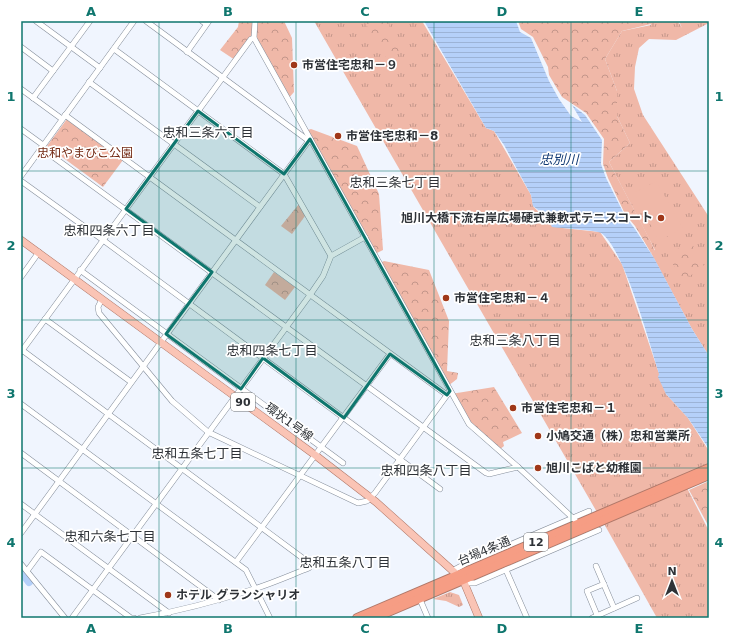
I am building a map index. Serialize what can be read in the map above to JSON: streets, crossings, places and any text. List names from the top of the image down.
{
  "streets": {
    "highway": ["12", "台場4条通"],
    "main road": ["90", "環状1号線"]
  },
  "crossings": [
    ["環状1号線", "台場4条通"]
  ],
  "districts": [
    "忠和三条六丁目",
    "忠和三条七丁目",
    "忠和四条六丁目",
    "忠和三条八丁目",
    "忠和四条七丁目",
    "忠和五条七丁目",
    "忠和四条八丁目",
    "忠和六条七丁目",
    "忠和五条八丁目"
  ],
  "water": ["忠別川"],
  "parks": ["忠和やまびこ公園"],
  "places": [
    "市営住宅忠和－９",
    "市営住宅忠和－8",
    "旭川大橋下流右岸広場硬式兼軟式テニスコート",
    "市営住宅忠和－４",
    "市営住宅忠和－１",
    "小鳩交通（株）忠和営業所",
    "旭川こばと幼稚園",
    "ホテル グランシャリオ"
  ],
  "north": "top",
  "grid": {
    "columns": [
      "A",
      "B",
      "C",
      "D",
      "E"
    ],
    "rows": [
      "1",
      "2",
      "3",
      "4"
    ]
  }
}
